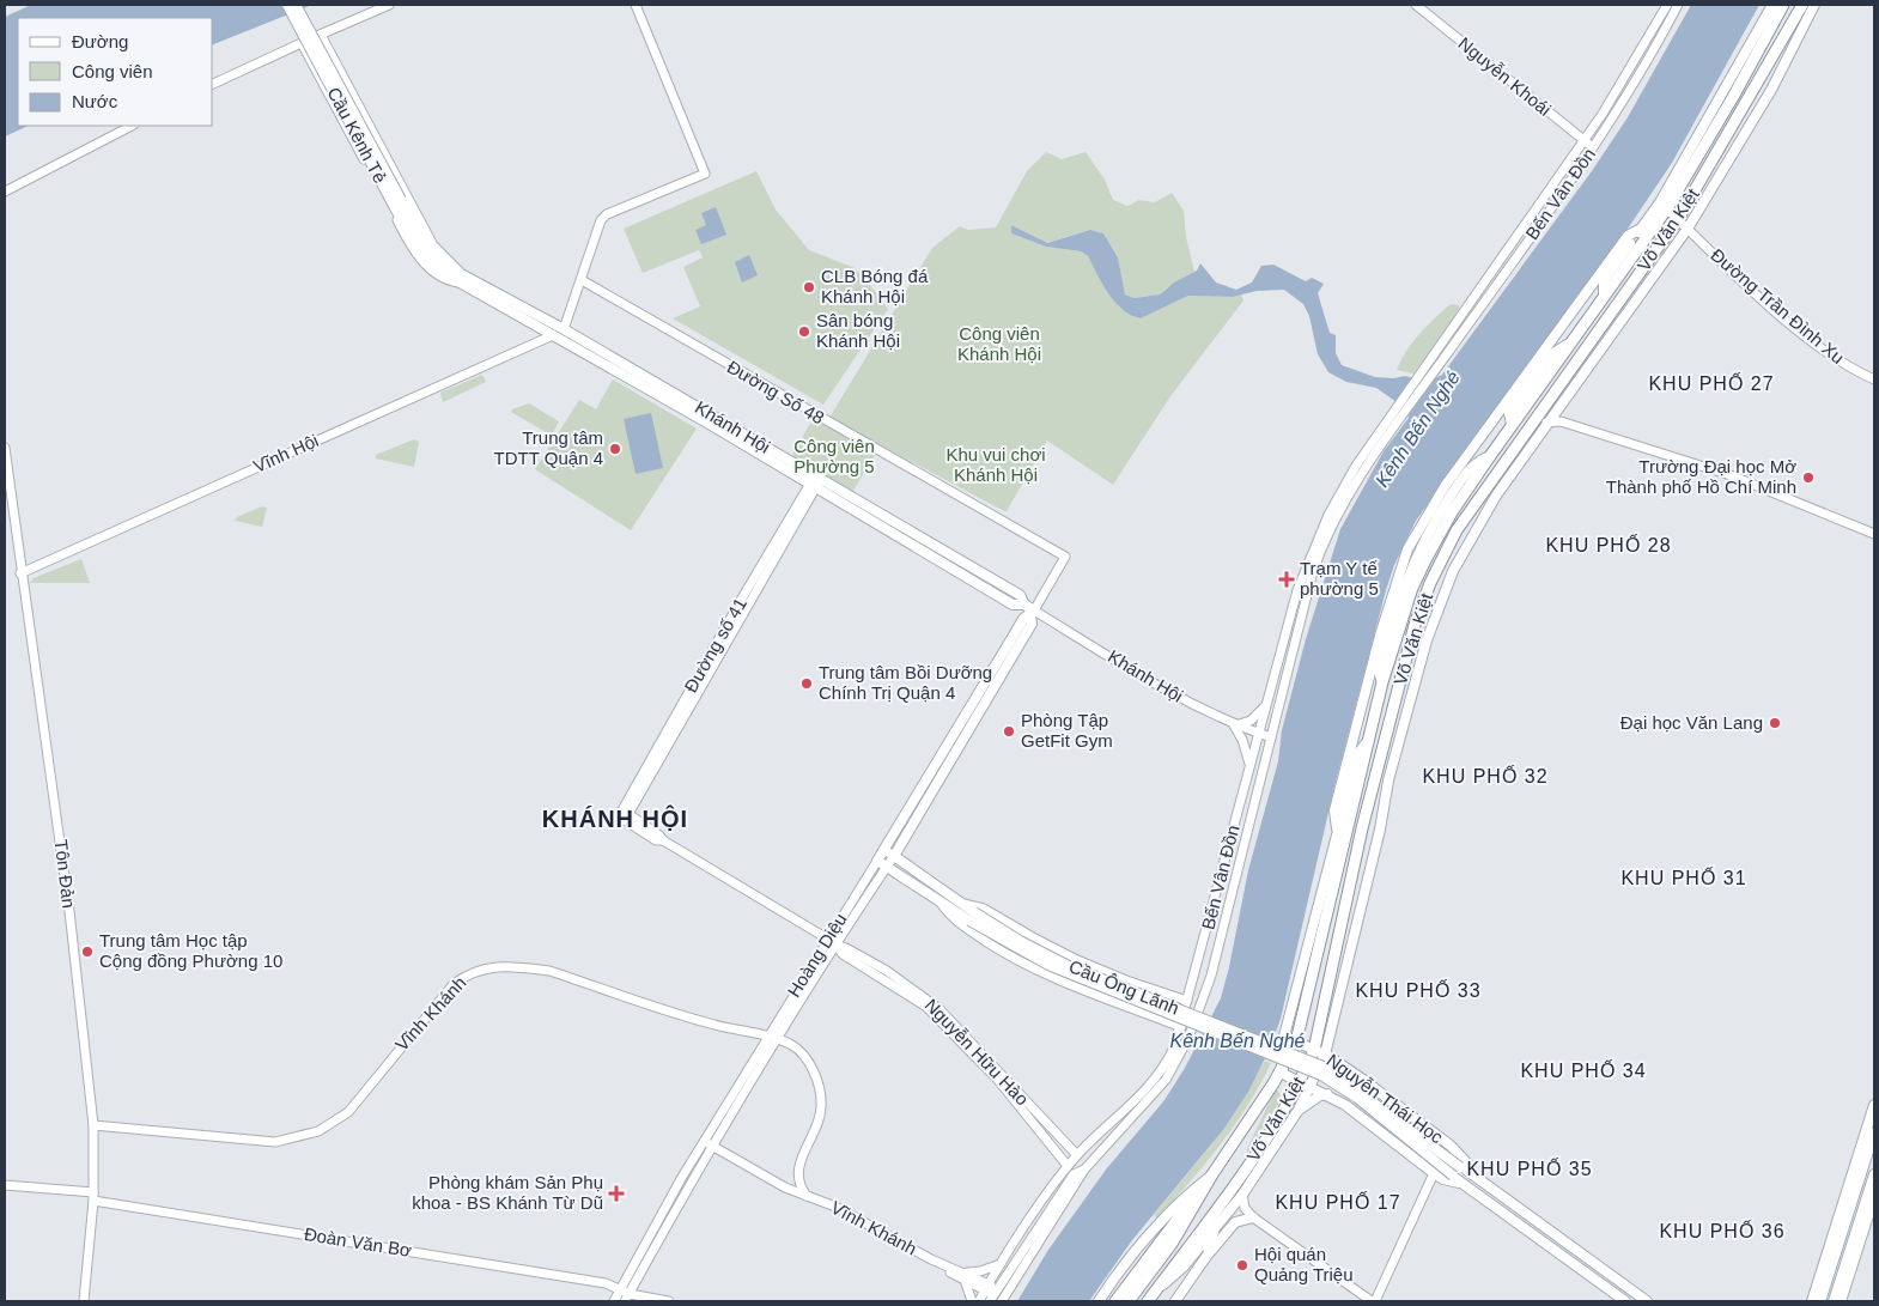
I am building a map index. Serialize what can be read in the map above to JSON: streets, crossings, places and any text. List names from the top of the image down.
{
  "streets": {
    "highway": ["Võ Văn Kiệt"],
    "main road": [
      "Cầu Kênh Tẻ",
      "Khánh Hội",
      "Hoàng Diệu",
      "Cầu Ông Lãnh",
      "Nguyễn Thái Học"
    ],
    "street": [
      "Nguyễn Khoái",
      "Bến Vân Đồn",
      "Đường Trần Ðình Xu",
      "Đường Số 48",
      "Vĩnh Hội",
      "Đường số 41",
      "Tôn Đản",
      "Vĩnh Khánh",
      "Nguyễn Hữu Hào",
      "Đoàn Văn Bơ"
    ]
  },
  "crossings": [
    ["Nguyễn Khoái", "Bến Vân Đồn"],
    ["Cầu Kênh Tẻ", "Khánh Hội"],
    ["Bến Vân Đồn", "Khánh Hội"],
    ["Bến Vân Đồn", "Vĩnh Khánh"],
    ["Bến Vân Đồn", "Nguyễn Hữu Hào"],
    ["Võ Văn Kiệt", "Đường Trần Ðình Xu"],
    ["Võ Văn Kiệt", "Nguyễn Thái Học"],
    ["Đường Số 48", "Hoàng Diệu"],
    ["Khánh Hội", "Vĩnh Hội"],
    ["Khánh Hội", "Đường số 41"],
    ["Khánh Hội", "Hoàng Diệu"],
    ["Vĩnh Hội", "Tôn Đản"],
    ["Đường số 41", "Nguyễn Hữu Hào"],
    ["Tôn Đản", "Vĩnh Khánh"],
    ["Tôn Đản", "Đoàn Văn Bơ"],
    ["Hoàng Diệu", "Cầu Ông Lãnh"],
    ["Hoàng Diệu", "Vĩnh Khánh"],
    ["Hoàng Diệu", "Nguyễn Hữu Hào"],
    ["Hoàng Diệu", "Đoàn Văn Bơ"],
    ["Cầu Ông Lãnh", "Nguyễn Thái Học"]
  ],
  "districts": [
    "KHU PHỐ 27",
    "KHU PHỐ 28",
    "KHU PHỐ 32",
    "KHÁNH HỘI",
    "KHU PHỐ 31",
    "KHU PHỐ 33",
    "KHU PHỐ 34",
    "KHU PHỐ 35",
    "KHU PHỐ 17",
    "KHU PHỐ 36"
  ],
  "water": ["Kênh Bến Nghé"],
  "parks": ["Công viên Khánh Hội", "Công viên Phường 5", "Khu vui chơi Khánh Hội"],
  "places": {
    "other": [
      "CLB Bóng đá Khánh Hội",
      "Sân bóng Khánh Hội",
      "Trung tâm TDTT Quận 4",
      "Trường Đại học Mở Thành phố Hồ Chí Minh",
      "Trung tâm Bồi Dưỡng Chính Trị Quận 4",
      "Đại học Văn Lang",
      "Phòng Tập GetFit Gym",
      "Trung tâm Học tập Cộng đồng Phường 10",
      "Hội quán Quảng Triệu"
    ],
    "health": ["Trạm Y tế phường 5", "Phòng khám Sản Phụ khoa - BS Khánh Từ Dũ"]
  },
  "legend": ["Đường", "Công viên", "Nước"]
}
